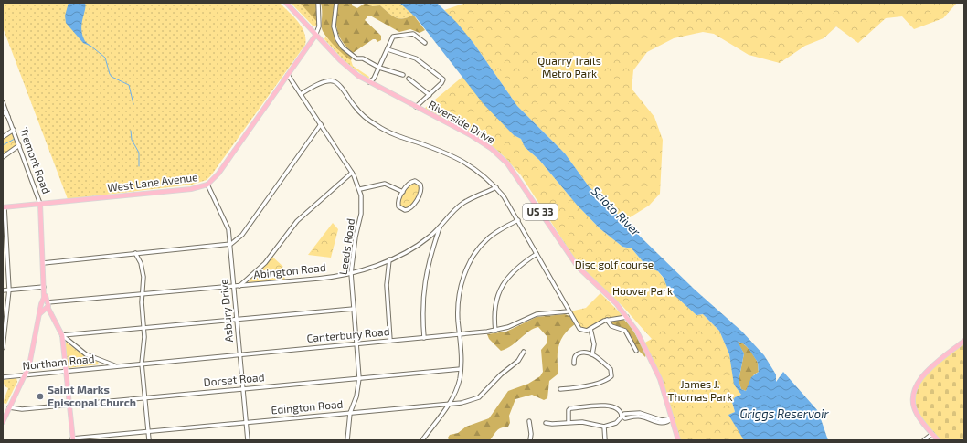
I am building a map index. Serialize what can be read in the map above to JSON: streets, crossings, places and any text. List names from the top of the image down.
{
  "streets": {
    "main road": [
      "Riverside Drive",
      "Tremont Road",
      "West Lane Avenue",
      "US 33"
    ],
    "street": [
      "Leeds Road",
      "Abington Road",
      "Asbury Drive",
      "Canterbury Road",
      "Northam Road",
      "Dorset Road",
      "Edington Road"
    ]
  },
  "crossings": [
    ["Riverside Drive", "West Lane Avenue"],
    ["Tremont Road", "West Lane Avenue"],
    ["Tremont Road", "Abington Road"],
    ["West Lane Avenue", "Leeds Road"],
    ["West Lane Avenue", "Asbury Drive"],
    ["Leeds Road", "Abington Road"],
    ["Leeds Road", "Canterbury Road"],
    ["Leeds Road", "Dorset Road"],
    ["Leeds Road", "Edington Road"],
    ["Abington Road", "Asbury Drive"],
    ["Asbury Drive", "Canterbury Road"],
    ["Asbury Drive", "Dorset Road"],
    ["Asbury Drive", "Edington Road"],
    ["Canterbury Road", "Northam Road"]
  ],
  "water": ["Scioto River", "Griggs Reservoir"],
  "parks": [
    "Quarry Trails Metro Park",
    "Disc golf course",
    "Hoover Park",
    "James J. Thomas Park"
  ],
  "places": ["Saint Marks Episcopal Church"]
}
